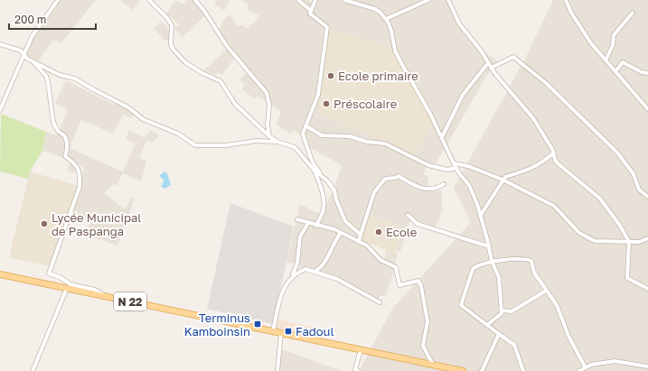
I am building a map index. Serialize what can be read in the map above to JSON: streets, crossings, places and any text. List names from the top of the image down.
{
  "streets": {
    "main road": ["N 22"]
  },
  "places": {
    "other": [
      "Ecole primaire",
      "Préscolaire",
      "Lycée Municipal de Paspanga",
      "Ecole"
    ],
    "transit": ["Terminus Kamboinsin", "Fadoul"]
  },
  "scale_bar": "200 m"
}
